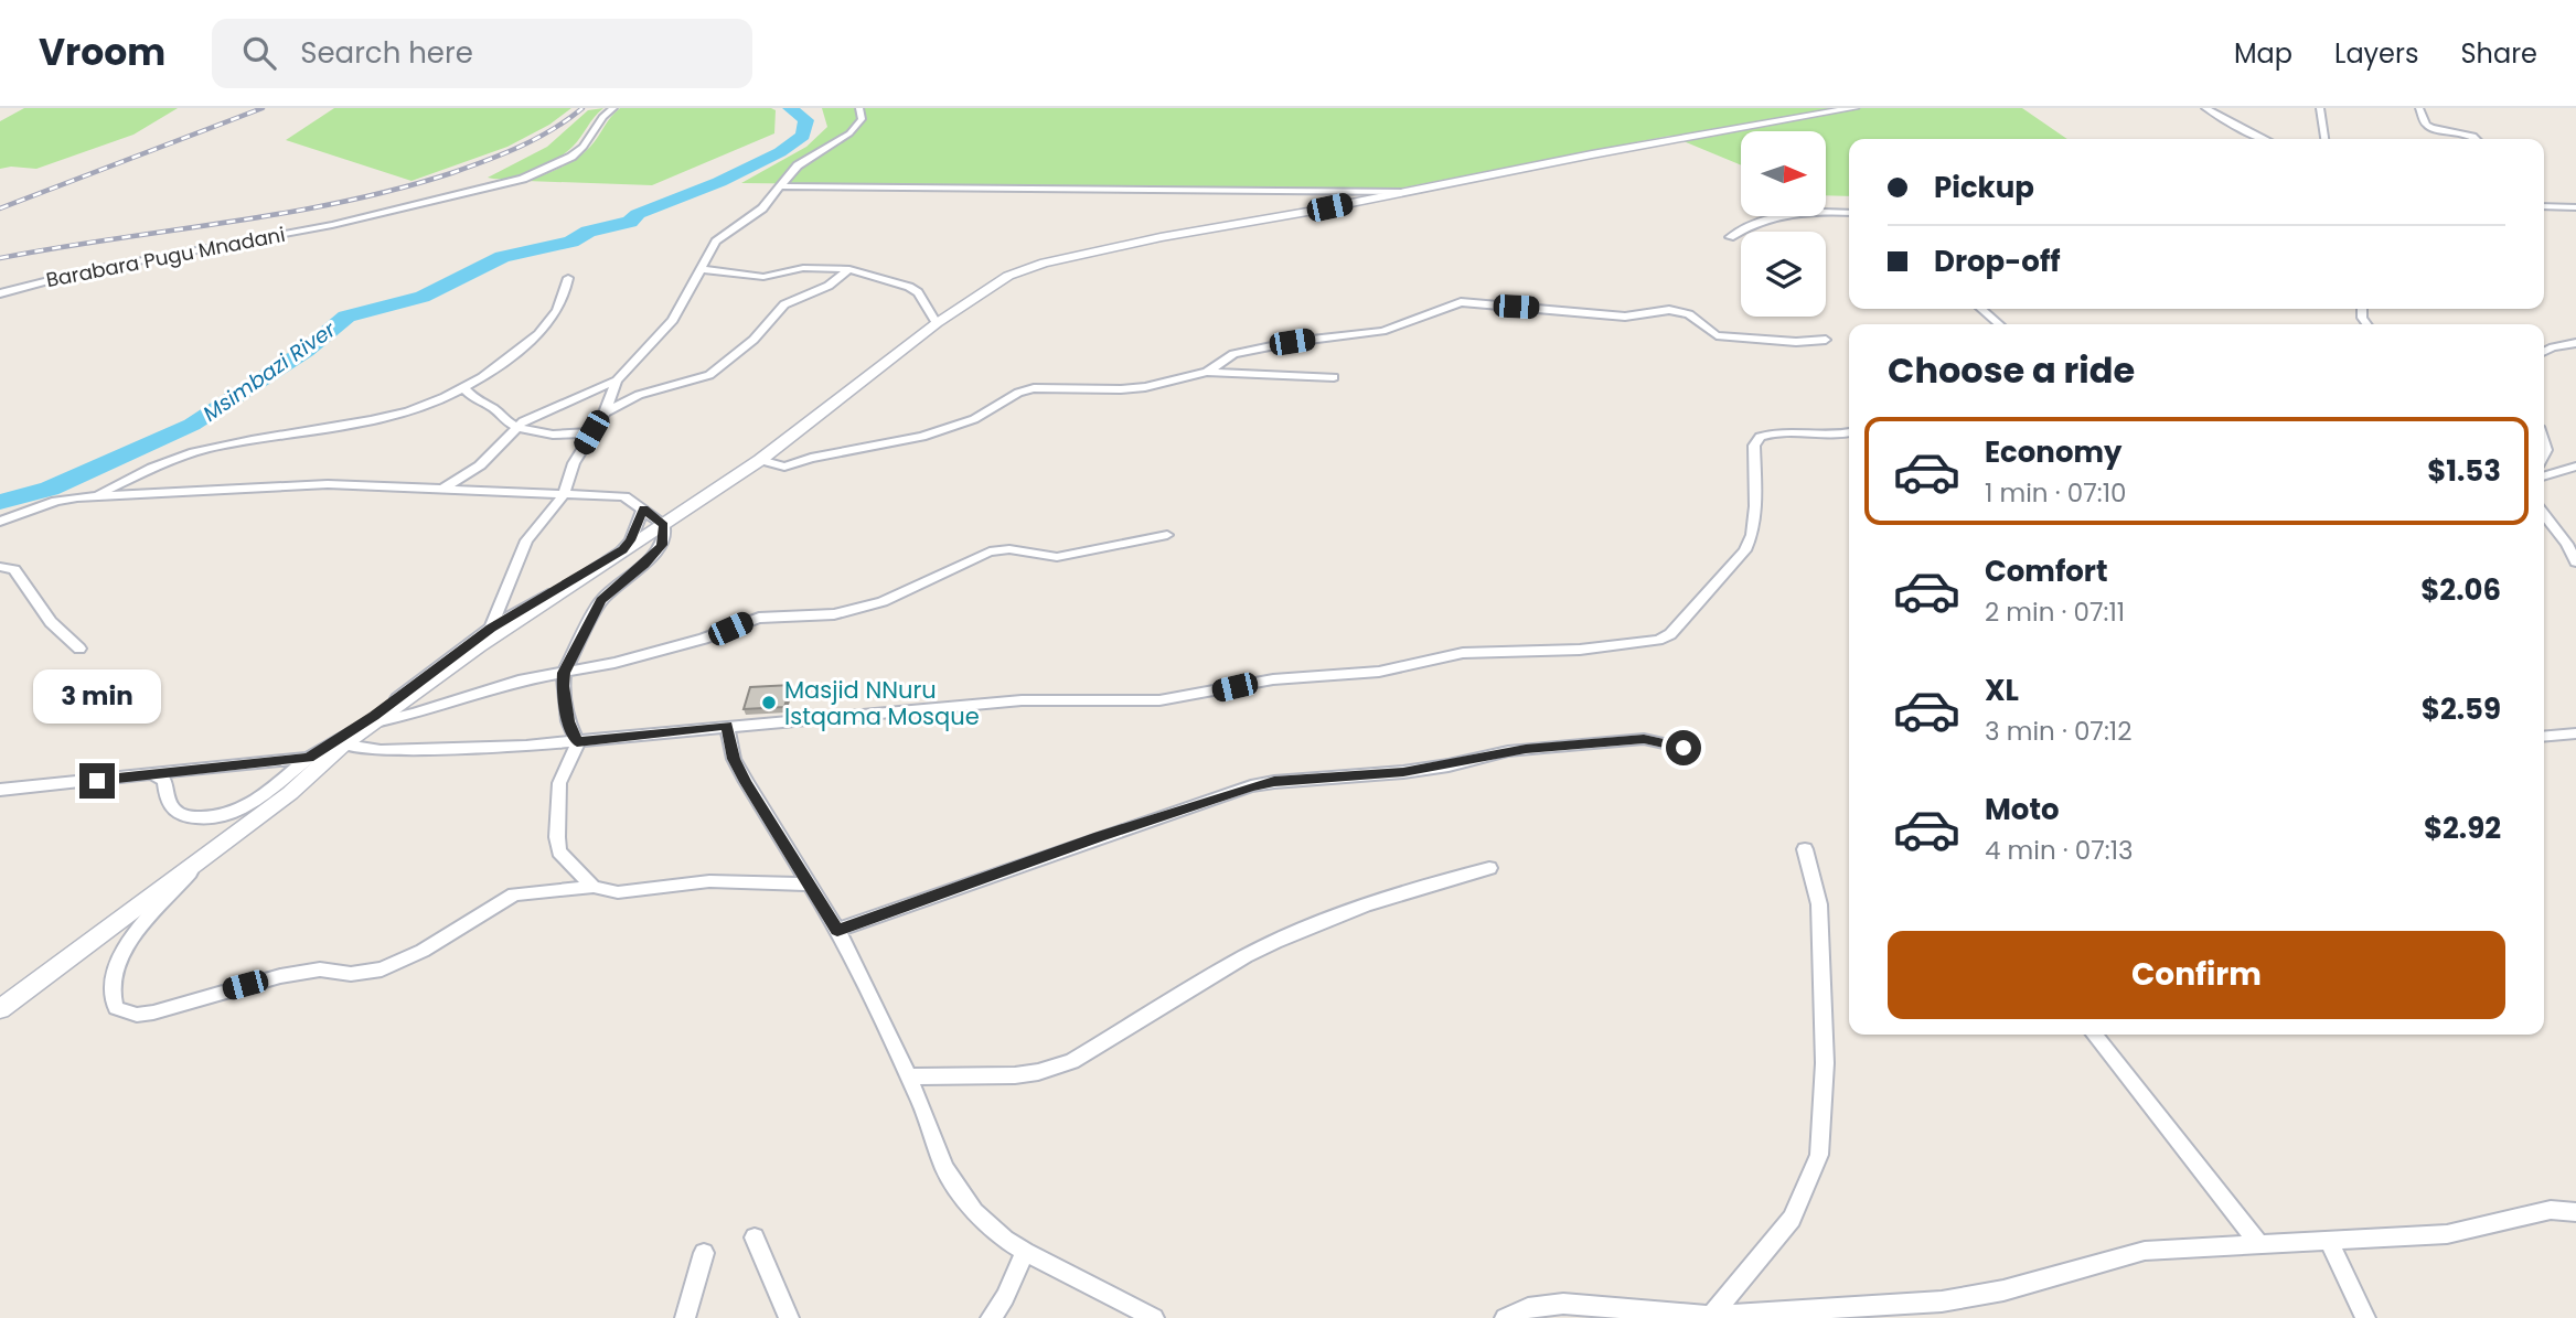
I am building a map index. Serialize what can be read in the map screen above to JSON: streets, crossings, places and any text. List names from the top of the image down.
{
  "streets": {
    "street": ["Barabara Pugu Mnadani"]
  },
  "water": ["Msimbazi River"],
  "places": ["Masjid NNuru Istqama Mosque"],
  "north": "right",
  "page": {
    "header": "Vroom",
    "search": "Search here",
    "nav": ["Map", "Layers", "Share"],
    "banner": ["Pickup", "Drop-off"],
    "heading": "Choose a ride",
    "list": [
      {
        "name": "Economy",
        "note": "1 min · 07:10",
        "value": "$1.53"
      },
      {
        "name": "Comfort",
        "note": "2 min · 07:11",
        "value": "$2.06"
      },
      {
        "name": "XL",
        "note": "3 min · 07:12",
        "value": "$2.59"
      },
      {
        "name": "Moto",
        "note": "4 min · 07:13",
        "value": "$2.92"
      }
    ],
    "bubble": "3 min",
    "buttons": "Confirm"
  }
}
